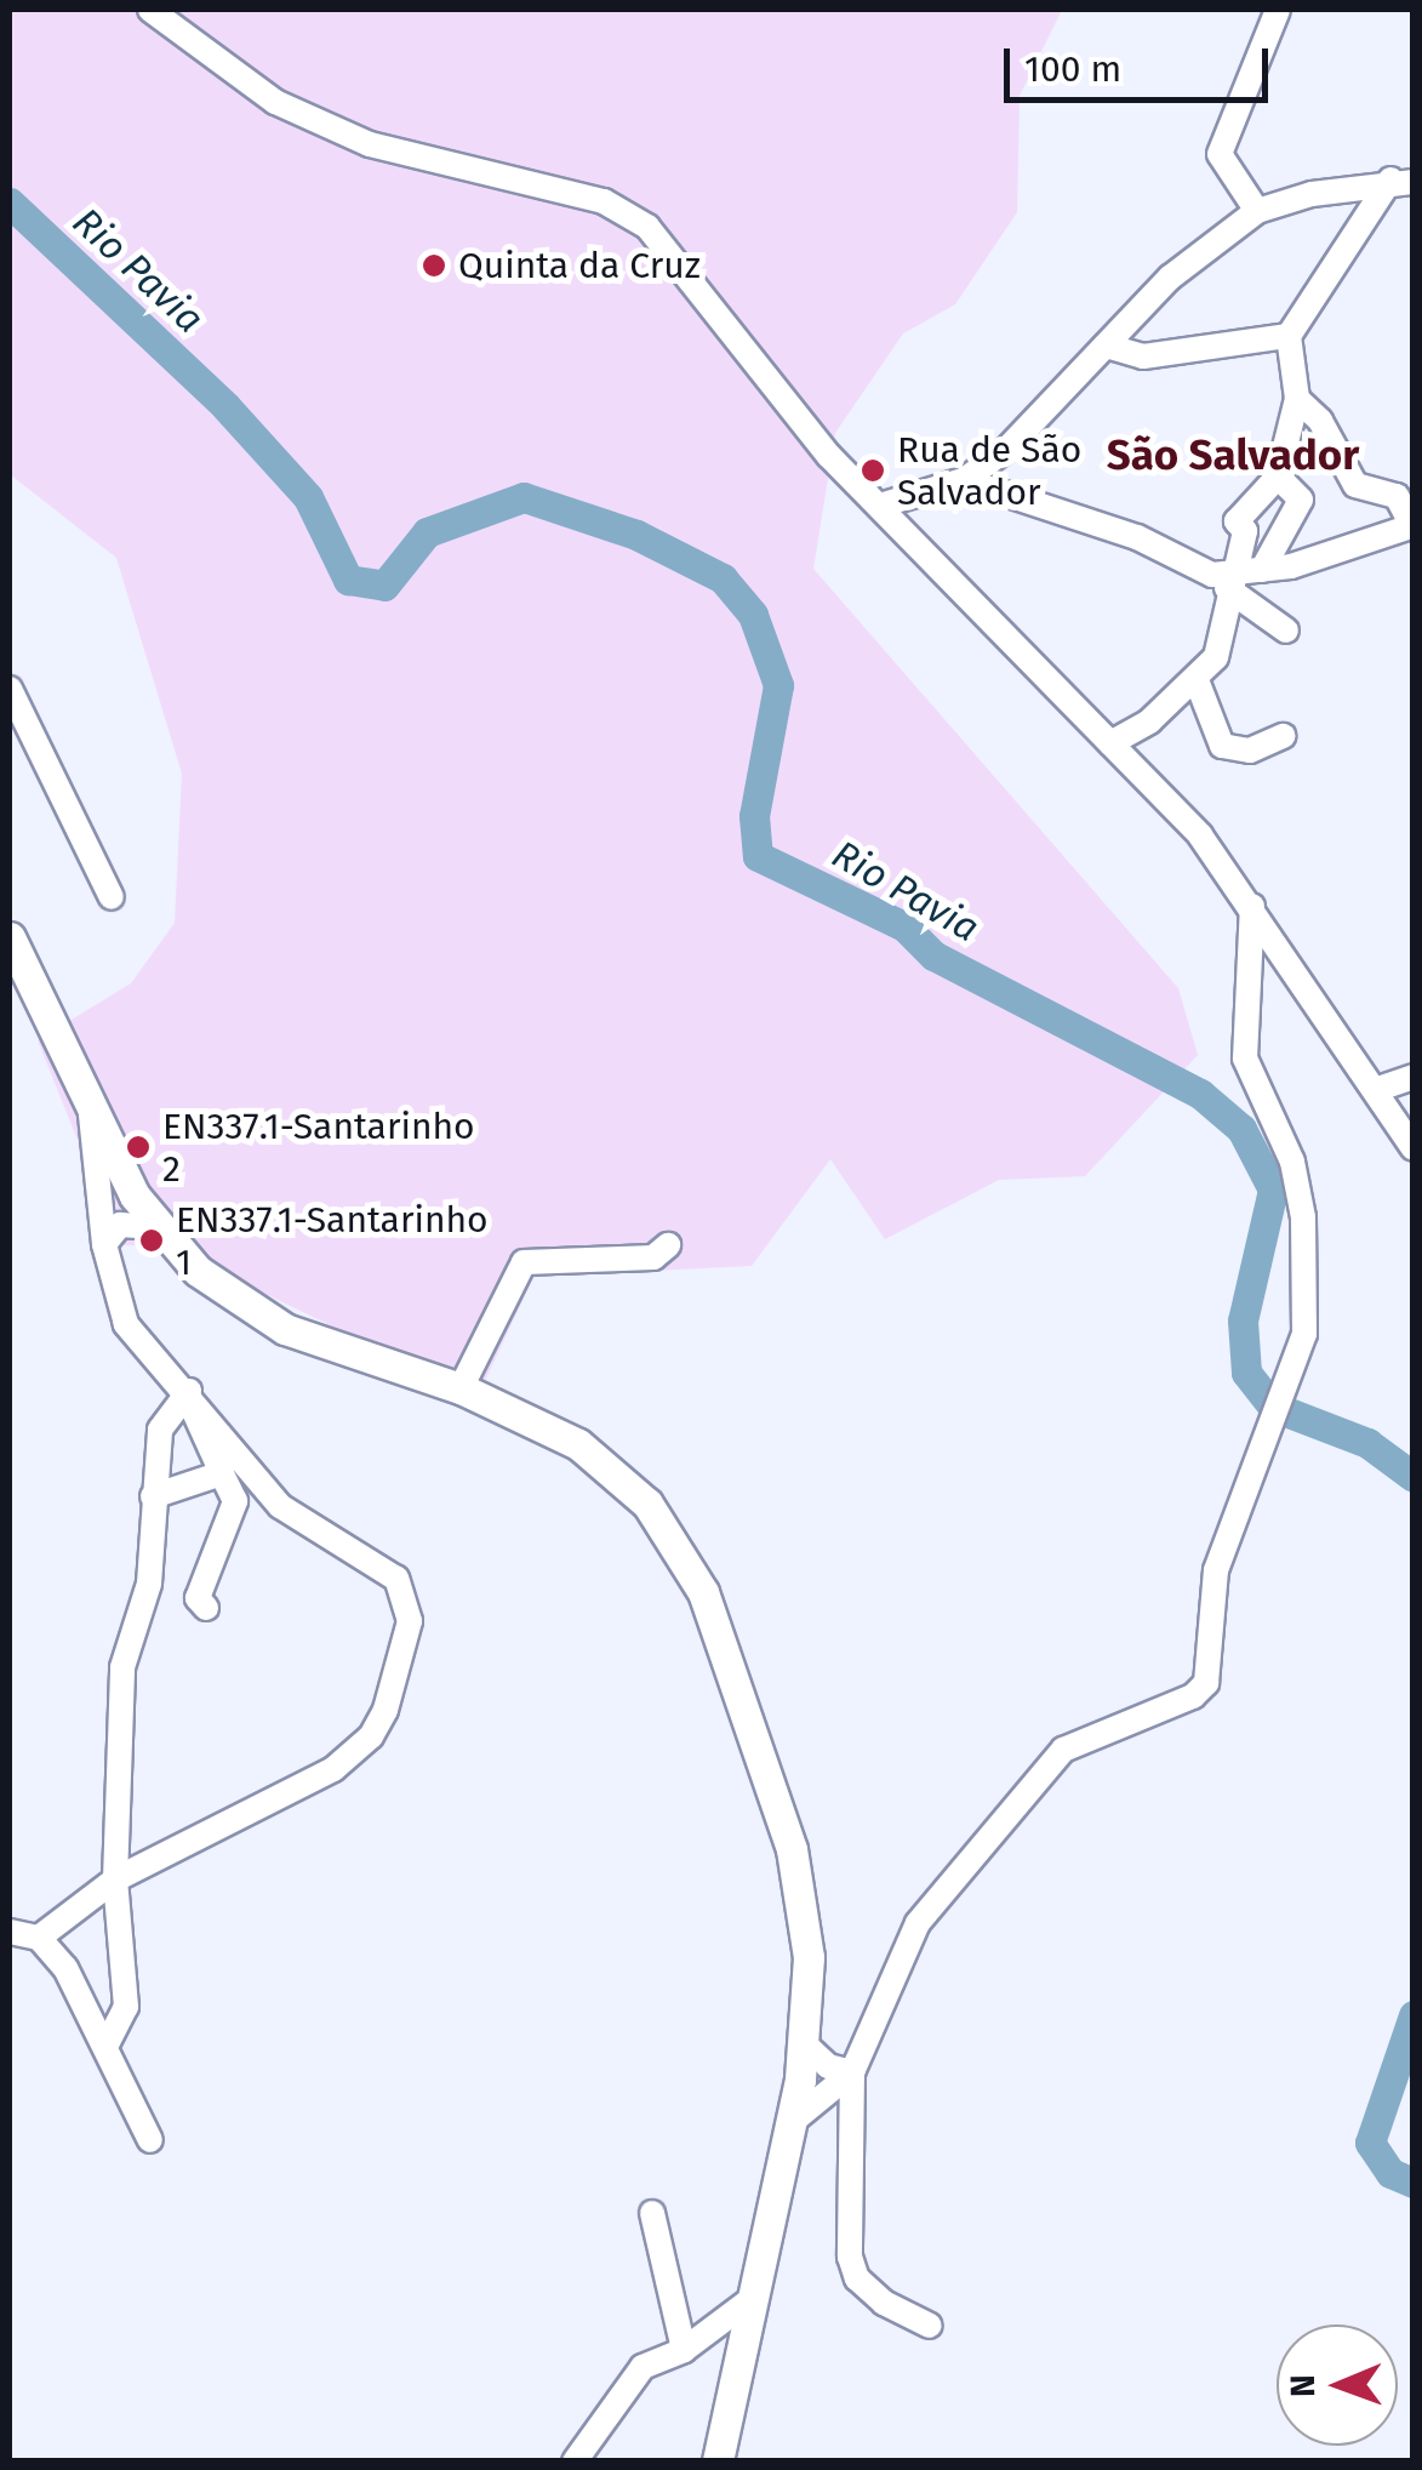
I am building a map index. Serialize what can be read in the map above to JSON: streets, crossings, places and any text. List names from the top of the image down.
{
  "districts": ["São Salvador"],
  "water": ["Rio Pavia"],
  "places": [
    "Quinta da Cruz",
    "Rua de São Salvador",
    "EN337.1-Santarinho 2",
    "EN337.1-Santarinho 1"
  ],
  "scale_bar": "100 m",
  "north": "left"
}
